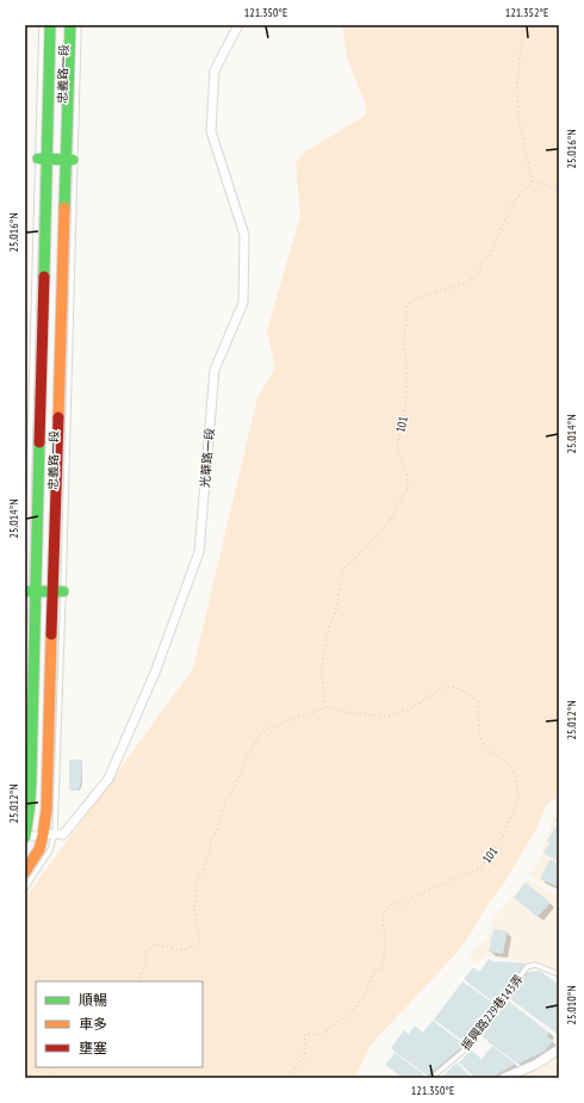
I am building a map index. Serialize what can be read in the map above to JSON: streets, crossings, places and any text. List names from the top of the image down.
{
  "streets": {
    "main road": ["忠義路一段"],
    "street": ["光華路一段"],
    "lane": ["振興路229巷143弄"],
    "path": ["101"]
  },
  "crossings": [
    ["忠義路一段", "光華路一段"]
  ],
  "legend": ["順暢", "車多", "壅塞"],
  "coordinates": [
    "121.350°E",
    "121.352°E",
    "25.016°N",
    "25.014°N",
    "25.012°N",
    "25.010°N"
  ]
}
